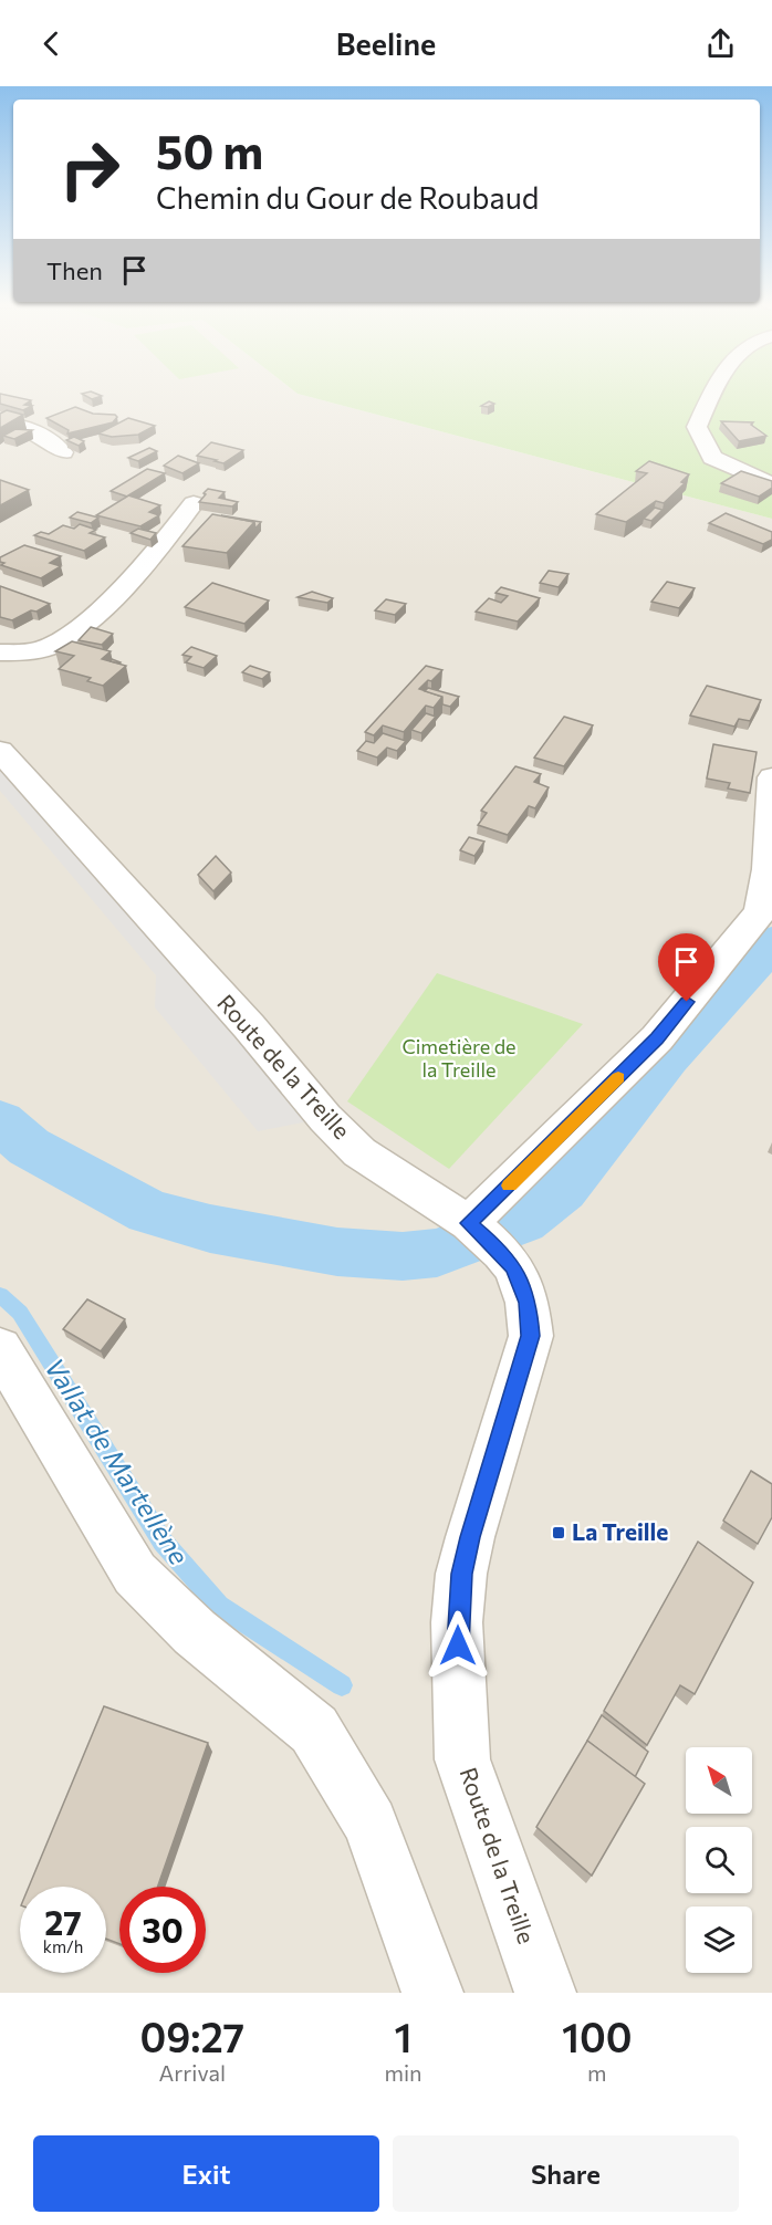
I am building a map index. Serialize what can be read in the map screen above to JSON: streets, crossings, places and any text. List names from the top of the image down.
{
  "streets": {
    "street": ["Route de la Treille"]
  },
  "water": ["Vallat de Martellène"],
  "parks": ["Cimetière de la Treille"],
  "places": {
    "transit": ["La Treille"]
  },
  "north": "top left",
  "page": {
    "header": "Beeline",
    "turn": ["50 m", "Chemin du Gour de Roubaud"],
    "then": "Then",
    "speed": "27 km/h",
    "limit": "30",
    "eta": [
      "09:27",
      "Arrival",
      "1",
      "min",
      "100",
      "m"
    ],
    "buttons": ["Exit", "Share"]
  }
}
